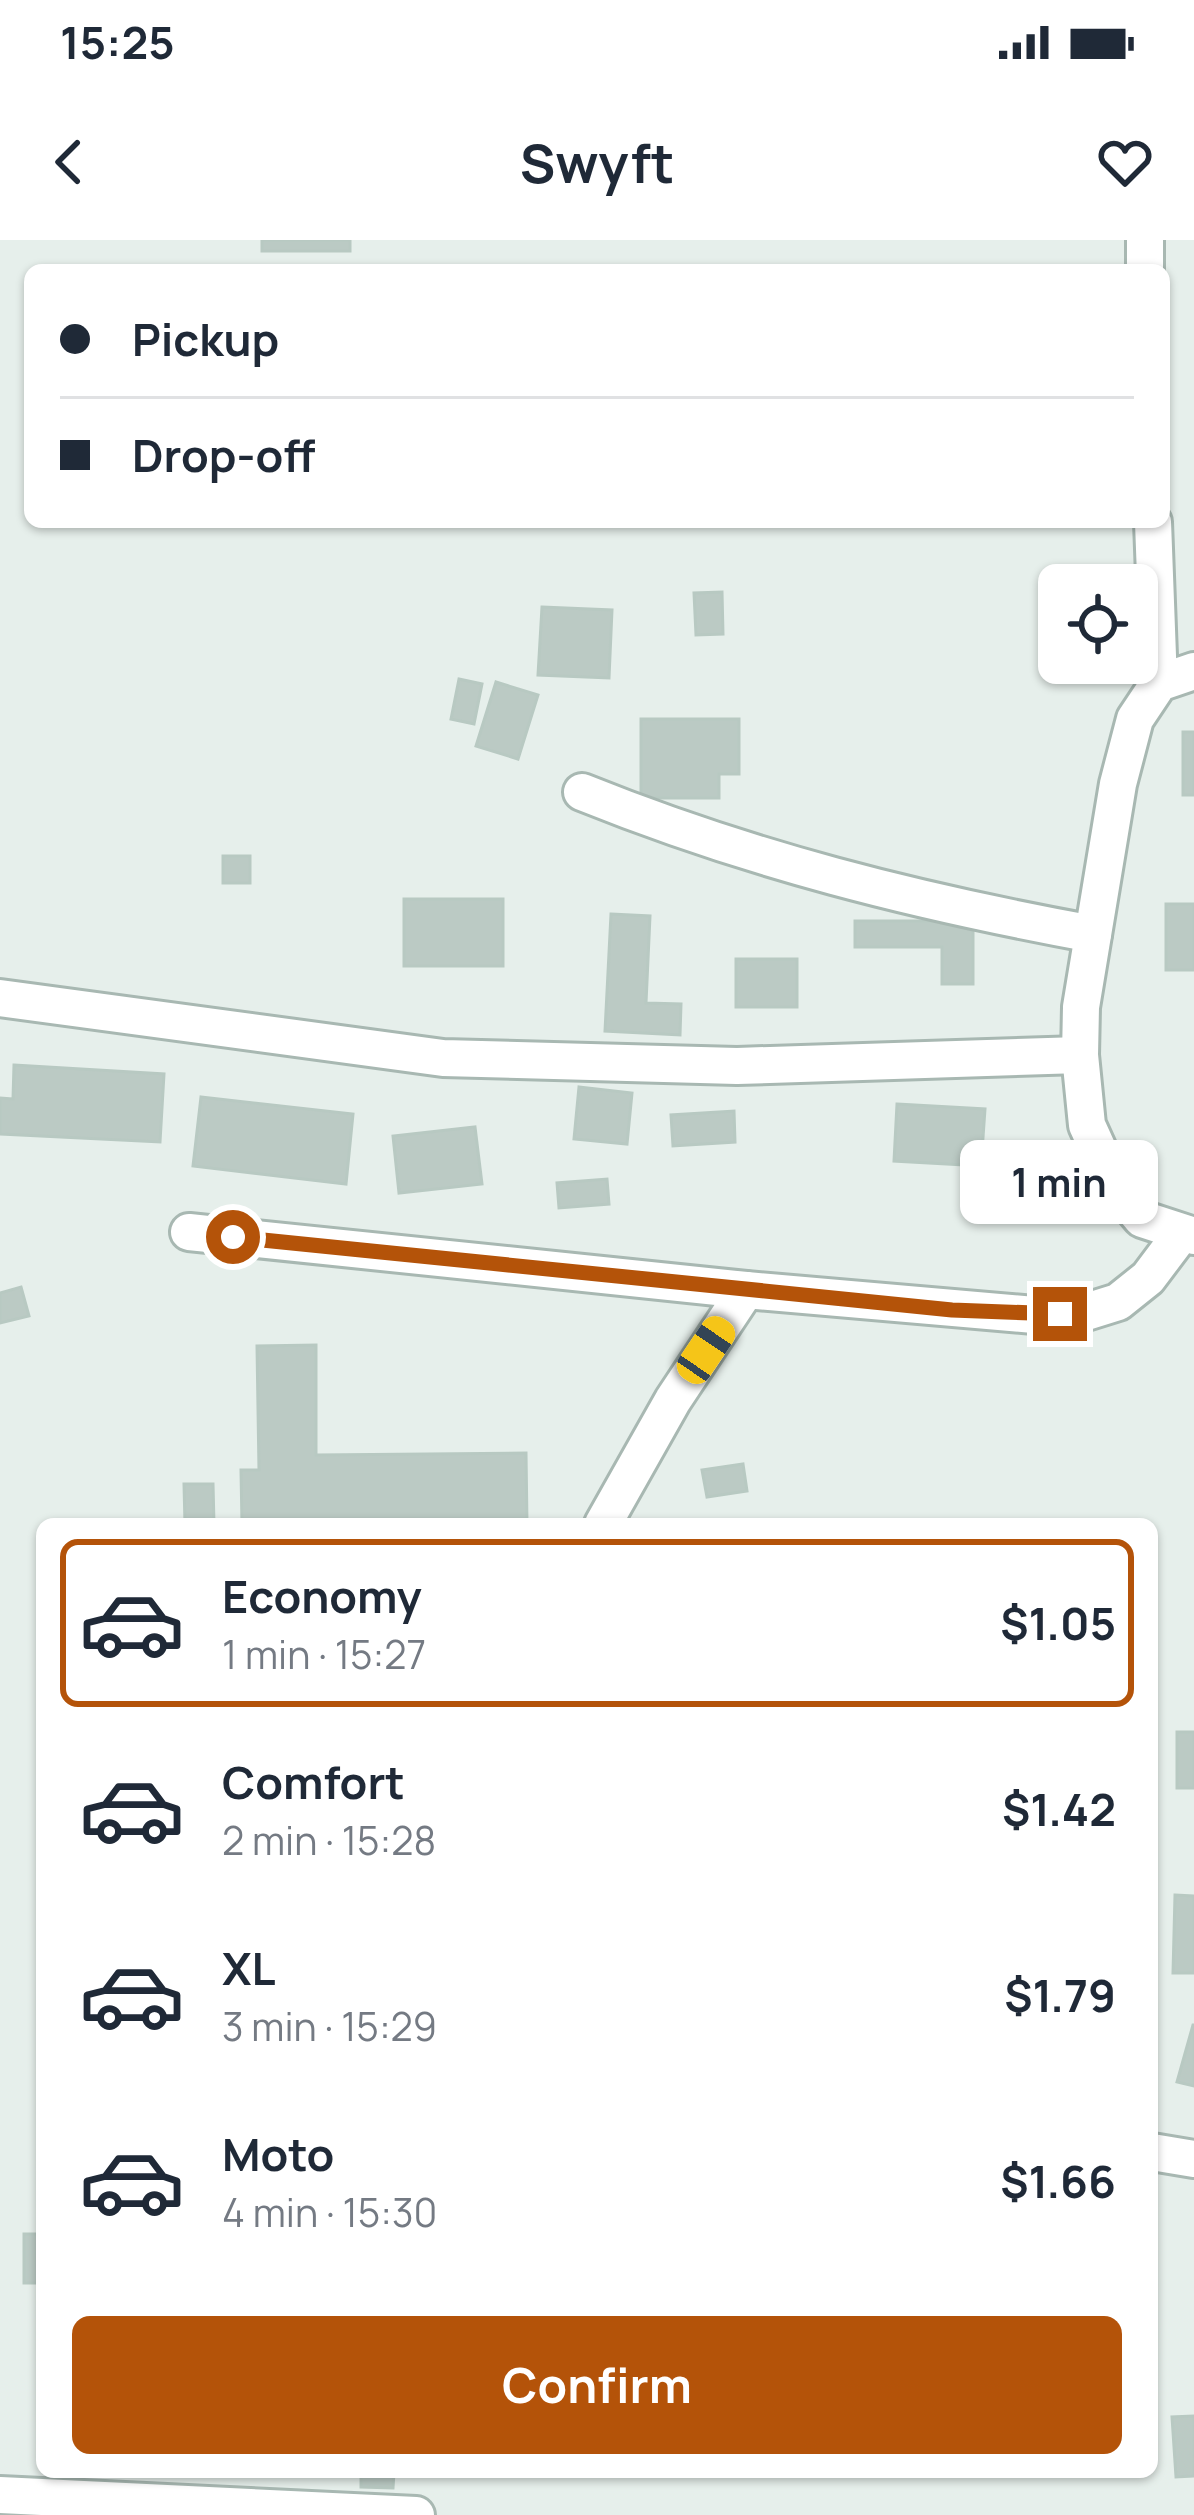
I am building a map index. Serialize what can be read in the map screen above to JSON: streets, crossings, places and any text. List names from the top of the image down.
{
  "page": {
    "status": "15:25",
    "header": "Swyft",
    "banner": ["Pickup", "Drop-off"],
    "bubble": "1 min",
    "list": [
      {
        "name": "Economy",
        "note": "1 min · 15:27",
        "value": "$1.05"
      },
      {
        "name": "Comfort",
        "note": "2 min · 15:28",
        "value": "$1.42"
      },
      {
        "name": "XL",
        "note": "3 min · 15:29",
        "value": "$1.79"
      },
      {
        "name": "Moto",
        "note": "4 min · 15:30",
        "value": "$1.66"
      }
    ],
    "buttons": "Confirm"
  }
}
